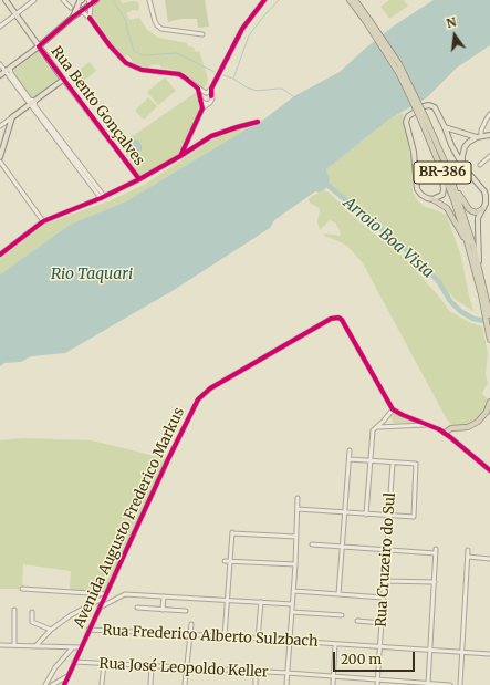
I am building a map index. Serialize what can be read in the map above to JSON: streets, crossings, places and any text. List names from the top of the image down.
{
  "streets": {
    "highway": ["BR-386"],
    "main road": ["Rua Bento Gonçalves"],
    "street": [
      "Avenida Augusto Frederico Markus",
      "Rua Cruzeiro do Sul",
      "Rua Frederico Alberto Sulzbach",
      "Rua José Leopoldo Keller"
    ]
  },
  "crossings": [
    ["Avenida Augusto Frederico Markus", "Rua Frederico Alberto Sulzbach"],
    ["Avenida Augusto Frederico Markus", "Rua José Leopoldo Keller"],
    ["Rua Cruzeiro do Sul", "Rua Frederico Alberto Sulzbach"],
    ["Rua Cruzeiro do Sul", "Rua José Leopoldo Keller"]
  ],
  "water": ["Arroio Boa Vista", "Rio Taquari"],
  "scale_bar": "200 m",
  "north": "top"
}
